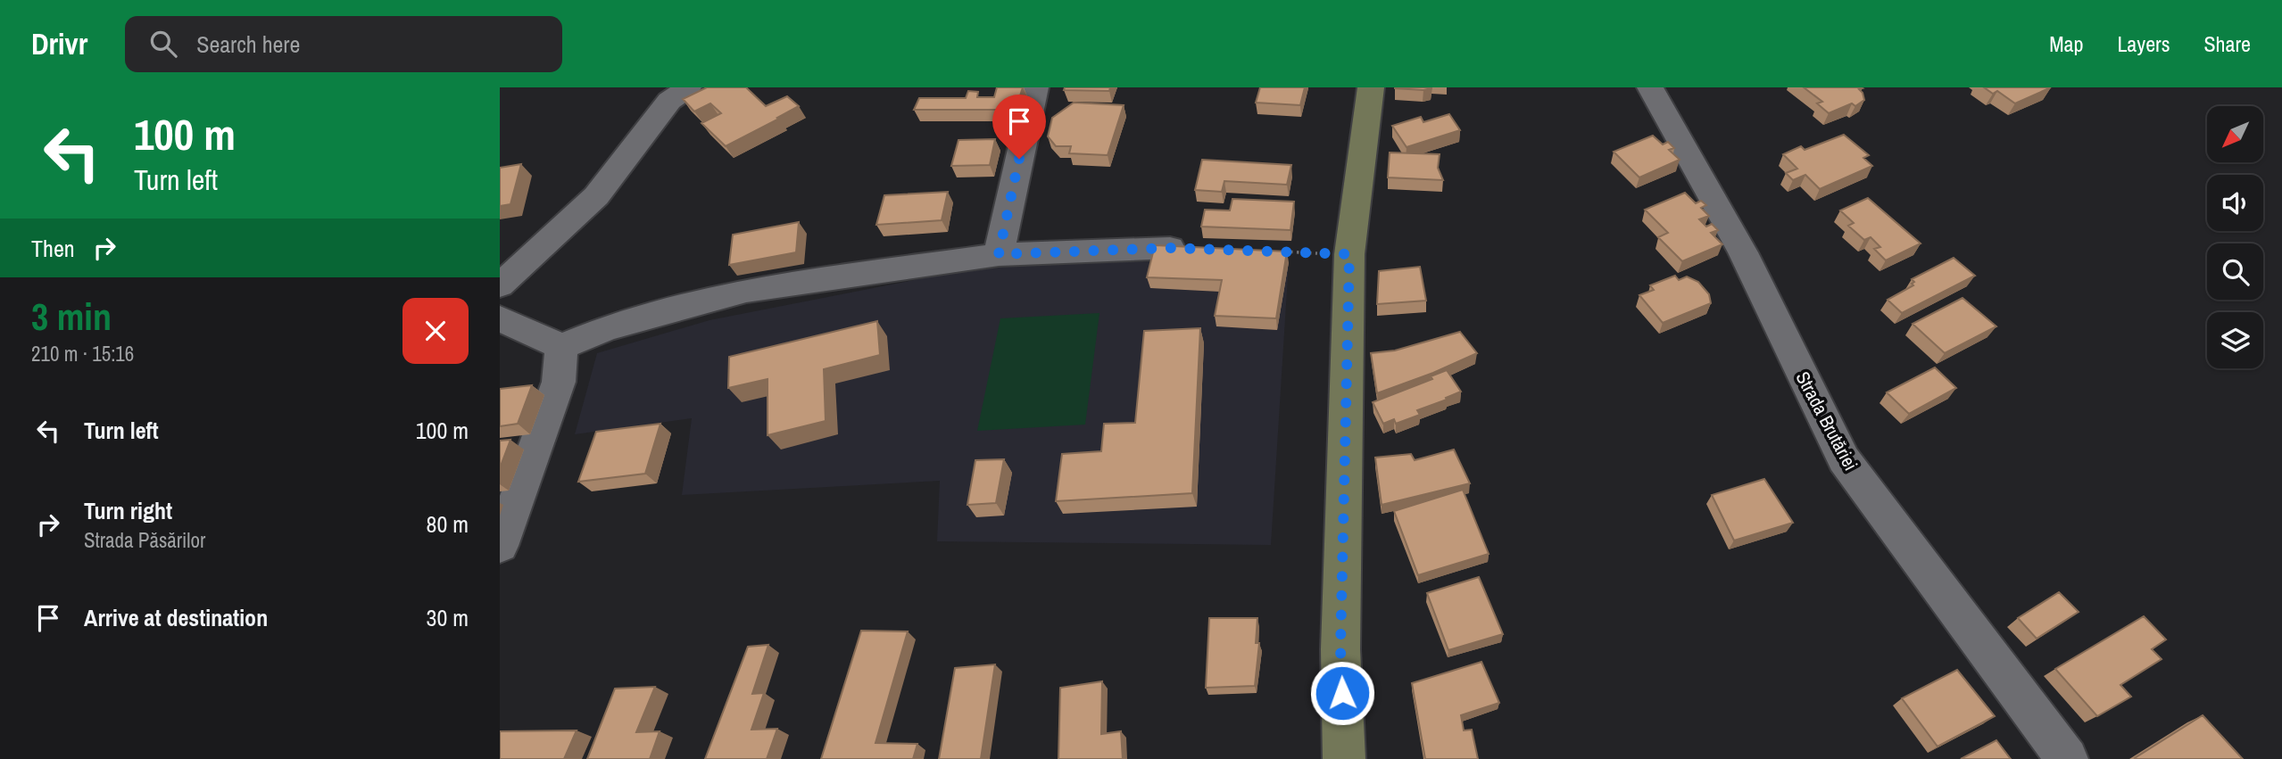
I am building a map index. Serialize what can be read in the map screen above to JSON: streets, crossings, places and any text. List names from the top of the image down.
{
  "streets": {
    "street": ["Strada Brutăriei"]
  },
  "north": "bottom left",
  "page": {
    "header": "Drivr",
    "search": "Search here",
    "nav": ["Map", "Layers", "Share"],
    "turn": ["100 m", "Turn left"],
    "then": "Then",
    "heading": ["3 min", "210 m · 15:16"],
    "list": [
      {
        "name": "Turn left",
        "value": "100 m"
      },
      {
        "name": "Turn right",
        "note": "Strada Păsărilor",
        "value": "80 m"
      },
      {
        "name": "Arrive at destination",
        "value": "30 m"
      }
    ]
  }
}
